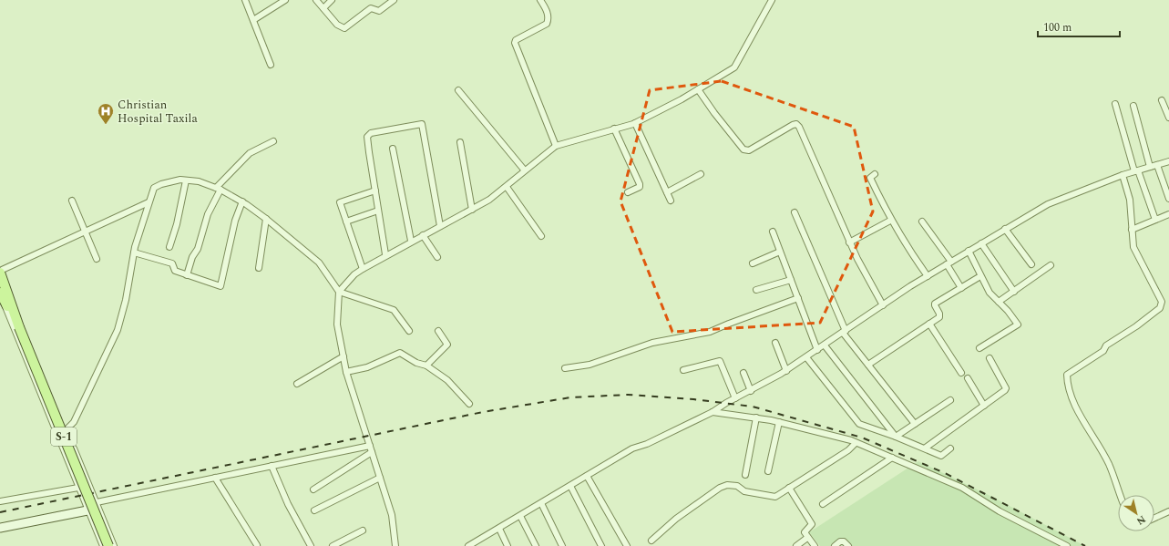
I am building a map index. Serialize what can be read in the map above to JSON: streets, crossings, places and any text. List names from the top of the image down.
{
  "streets": {
    "main road": ["S-1"]
  },
  "places": {
    "hospital": ["Christian Hospital Taxila"]
  },
  "scale_bar": "100 m",
  "north": "bottom right"
}
